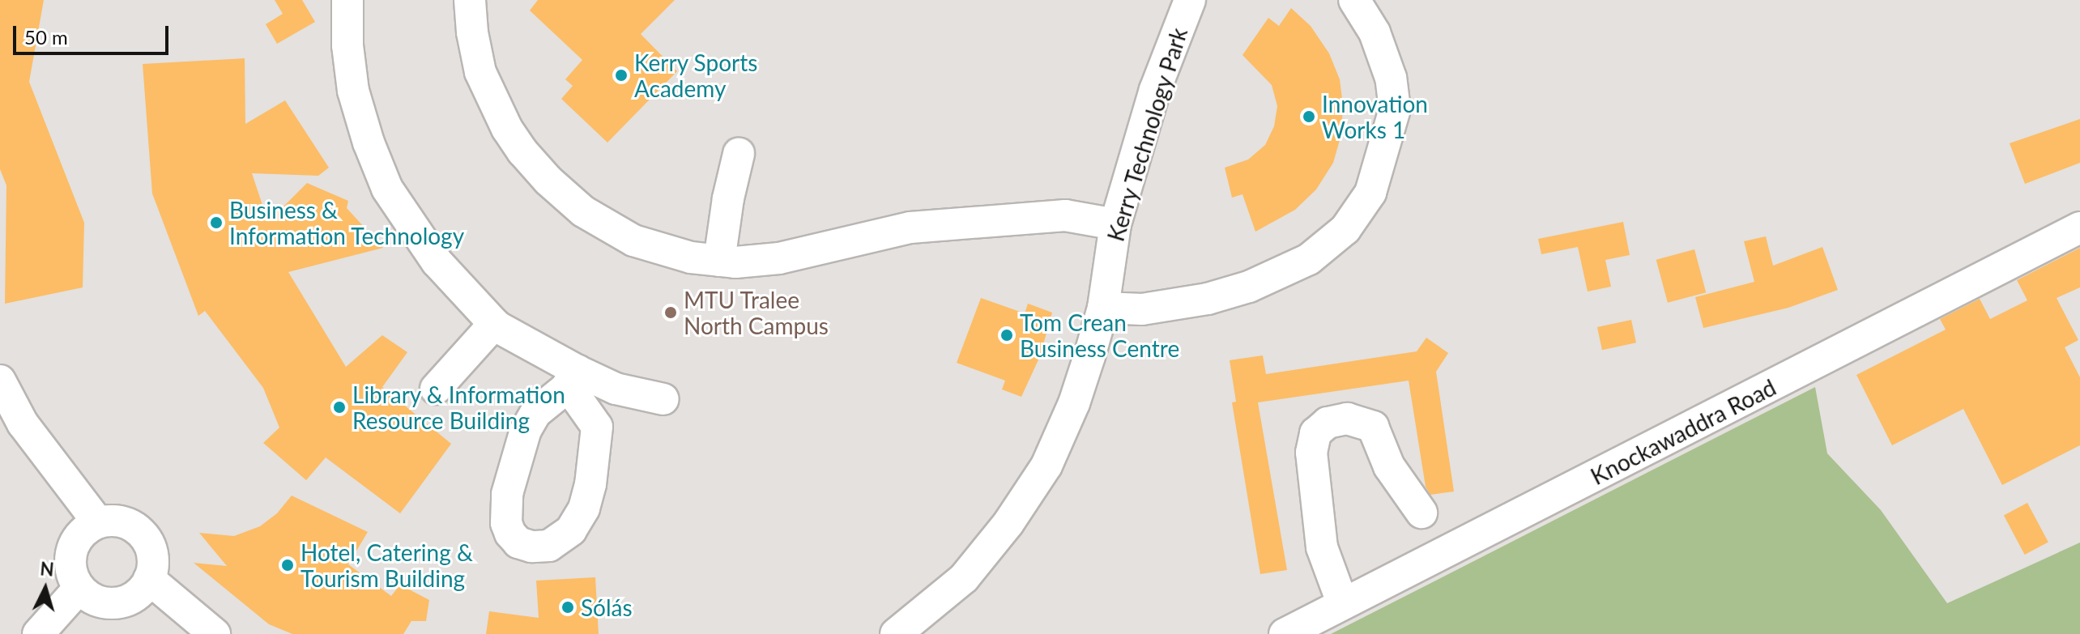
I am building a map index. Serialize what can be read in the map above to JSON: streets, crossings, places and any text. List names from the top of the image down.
{
  "streets": {
    "street": ["Kerry Technology Park", "Knockawaddra Road"]
  },
  "places": [
    "Kerry Sports Academy",
    "Innovation Works 1",
    "Business & Information Technology",
    "MTU Tralee North Campus",
    "Tom Crean Business Centre",
    "Library & Information Resource Building",
    "Hotel, Catering & Tourism Building",
    "Sólás"
  ],
  "scale_bar": "50 m",
  "north": "top"
}
